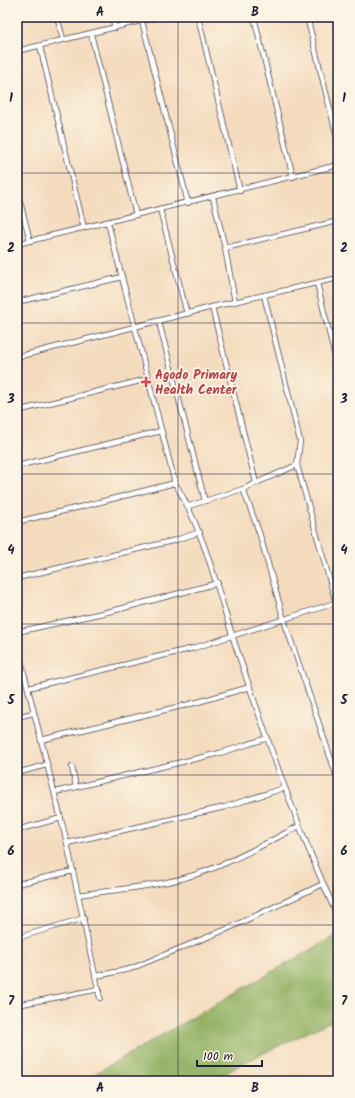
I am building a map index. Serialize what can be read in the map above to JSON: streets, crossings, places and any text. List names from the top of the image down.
{
  "places": {
    "health": ["Agodo Primary Health Center"]
  },
  "scale_bar": "100 m",
  "grid": {
    "columns": ["A", "B"],
    "rows": [
      "1",
      "2",
      "3",
      "4",
      "5",
      "6",
      "7"
    ]
  }
}
